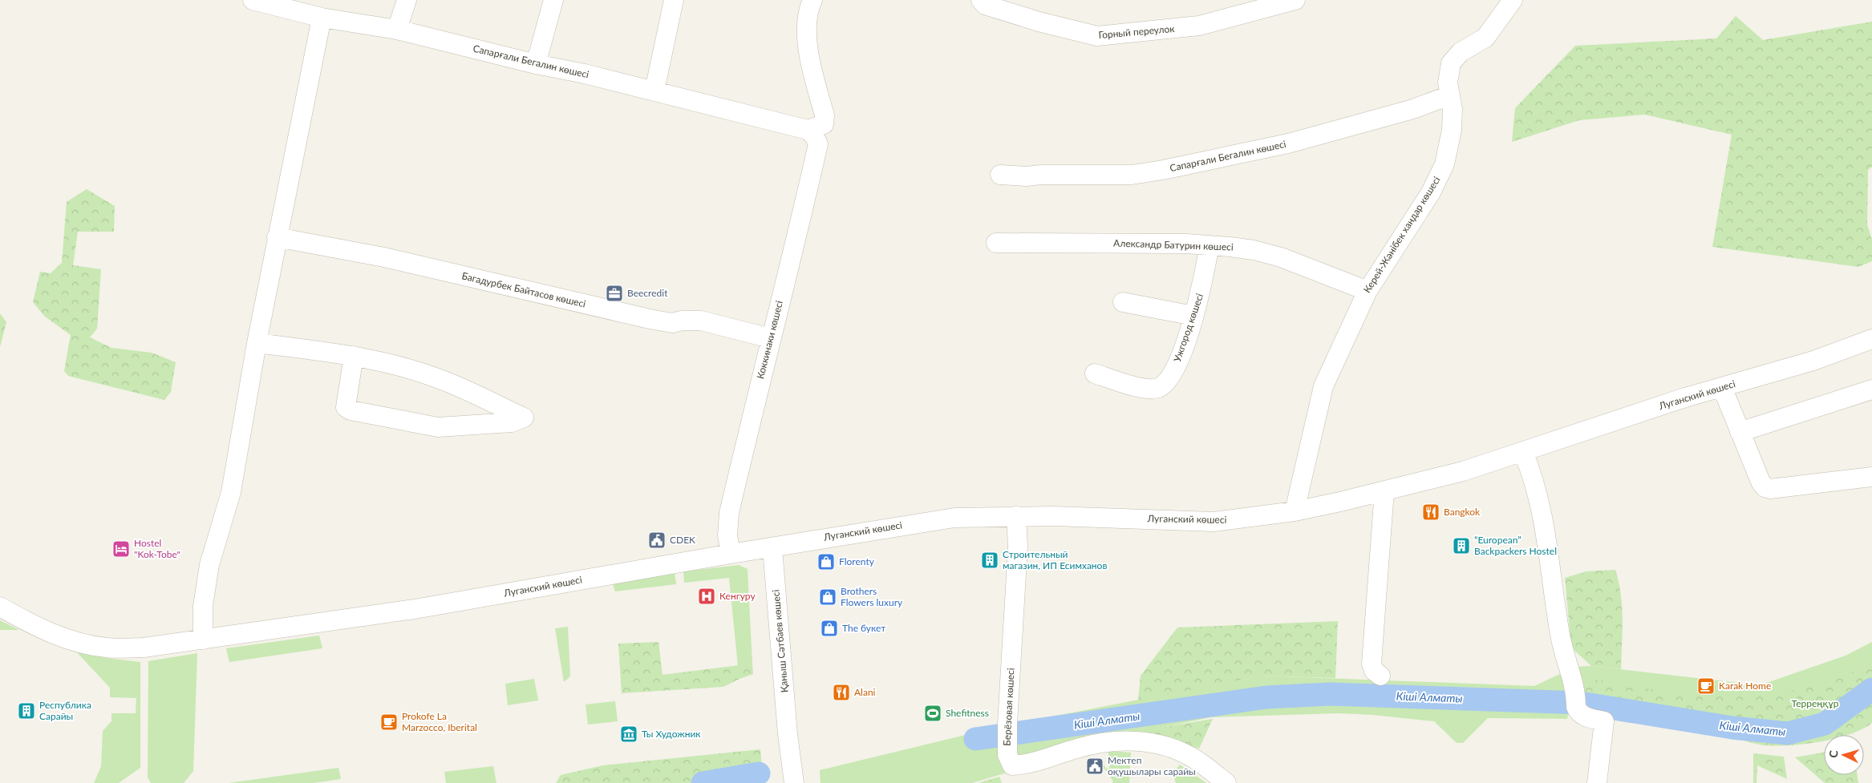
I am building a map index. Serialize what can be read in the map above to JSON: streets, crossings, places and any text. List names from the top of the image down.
{
  "streets": {
    "street": [
      "Горный переулок",
      "Сапарғали Бегалин көшесі",
      "Керей-Жәнібек хандар көшесі",
      "Александр Батурин көшесі",
      "Багадурбек Байтасов көшесі",
      "Ужгород көшесі",
      "Коккинаки көшесі",
      "Луганский көшесі",
      "Қаныш Сәтбаев көшесі",
      "Берёзовая көшесі"
    ]
  },
  "crossings": [
    ["Сапарғали Бегалин көшесі", "Керей-Жәнібек хандар көшесі"],
    ["Сапарғали Бегалин көшесі", "Коккинаки көшесі"],
    ["Керей-Жәнібек хандар көшесі", "Александр Батурин көшесі"],
    ["Керей-Жәнібек хандар көшесі", "Луганский көшесі"],
    ["Александр Батурин көшесі", "Ужгород көшесі"],
    ["Багадурбек Байтасов көшесі", "Коккинаки көшесі"],
    ["Коккинаки көшесі", "Луганский көшесі"],
    ["Луганский көшесі", "Қаныш Сәтбаев көшесі"],
    ["Луганский көшесі", "Берёзовая көшесі"]
  ],
  "water": ["Кіші Алматы"],
  "parks": ["Терреңқұр"],
  "places": {
    "office": ["Beecredit"],
    "restaurant": ["Bangkok", "Alani"],
    "public building": ["CDEK", "Мектеп оқушылары сарайы"],
    "building": ["“European” Backpackers Hostel", "Строительный магазин, ИП Есимханов", "Республика Сарайы"],
    "hotel": ["Hostel \"Kok-Tobe\""],
    "shop": ["Florenty", "Brothers Flowers luxury", "The букет"],
    "hospital": ["Кенгуру"],
    "cafe": ["Karak Home", "Prokofe La Marzocco, Iberital"],
    "sports": ["Shefitness"],
    "museum": ["Ты Художник"]
  },
  "north": "left"
}
